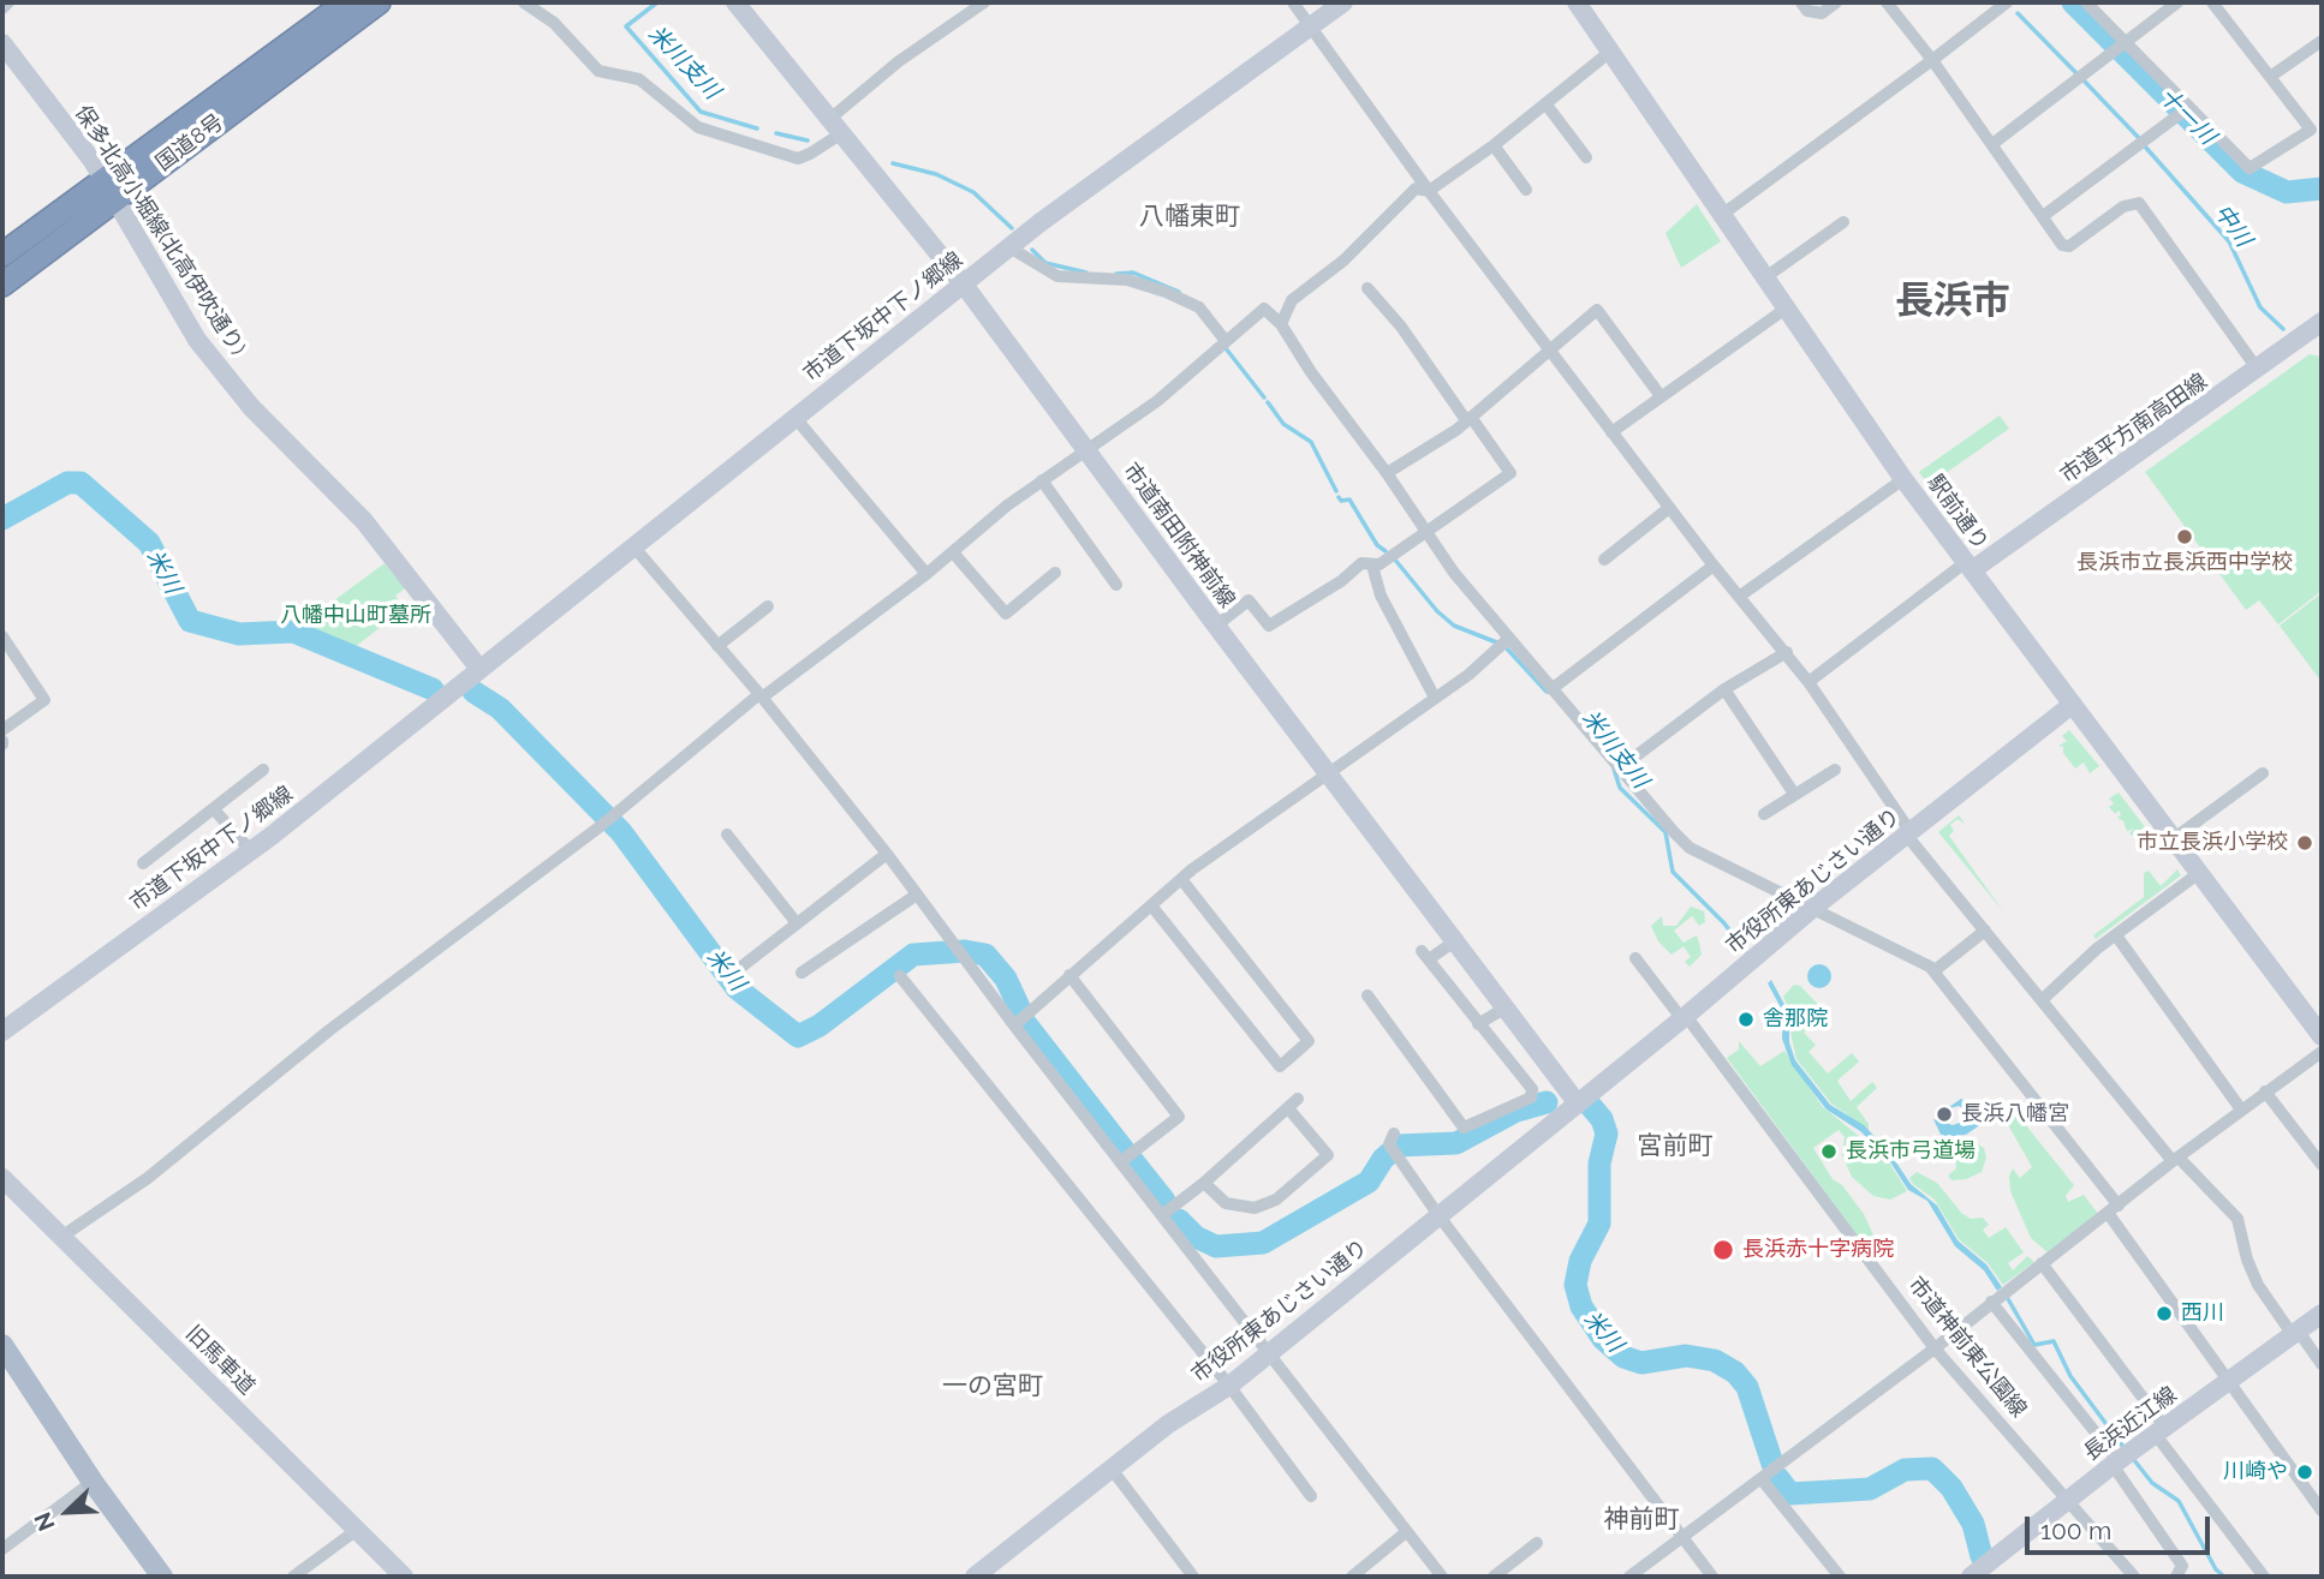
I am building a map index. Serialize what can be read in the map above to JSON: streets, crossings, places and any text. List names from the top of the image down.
{
  "streets": {
    "highway": ["国道8号"],
    "street": [
      "保多北高小堀線(北高伊吹通り)",
      "市道下坂中下ノ郷線",
      "市道平方南高田線",
      "駅前通り",
      "市道南田附神前線",
      "市役所東あじさい通り",
      "市道神前東公園線",
      "旧馬車道",
      "長浜近江線"
    ]
  },
  "crossings": [
    ["国道8号", "保多北高小堀線(北高伊吹通り)"],
    ["保多北高小堀線(北高伊吹通り)", "市道下坂中下ノ郷線"],
    ["市道下坂中下ノ郷線", "市道南田附神前線"],
    ["市道平方南高田線", "駅前通り"],
    ["駅前通り", "市役所東あじさい通り"],
    ["市道南田附神前線", "市役所東あじさい通り"],
    ["市役所東あじさい通り", "市道神前東公園線"],
    ["市道神前東公園線", "長浜近江線"]
  ],
  "districts": [
    "八幡東町",
    "長浜市",
    "宮前町",
    "一の宮町",
    "神前町"
  ],
  "water": [
    "米川支川",
    "十一川",
    "中川",
    "米川"
  ],
  "parks": ["八幡中山町墓所"],
  "places": [
    "長浜市立長浜西中学校",
    "市立長浜小学校",
    "舎那院",
    "長浜八幡宮",
    "長浜市弓道場",
    "長浜赤十字病院",
    "西川",
    "川崎や"
  ],
  "scale_bar": "100 m",
  "north": "bottom left"
}
